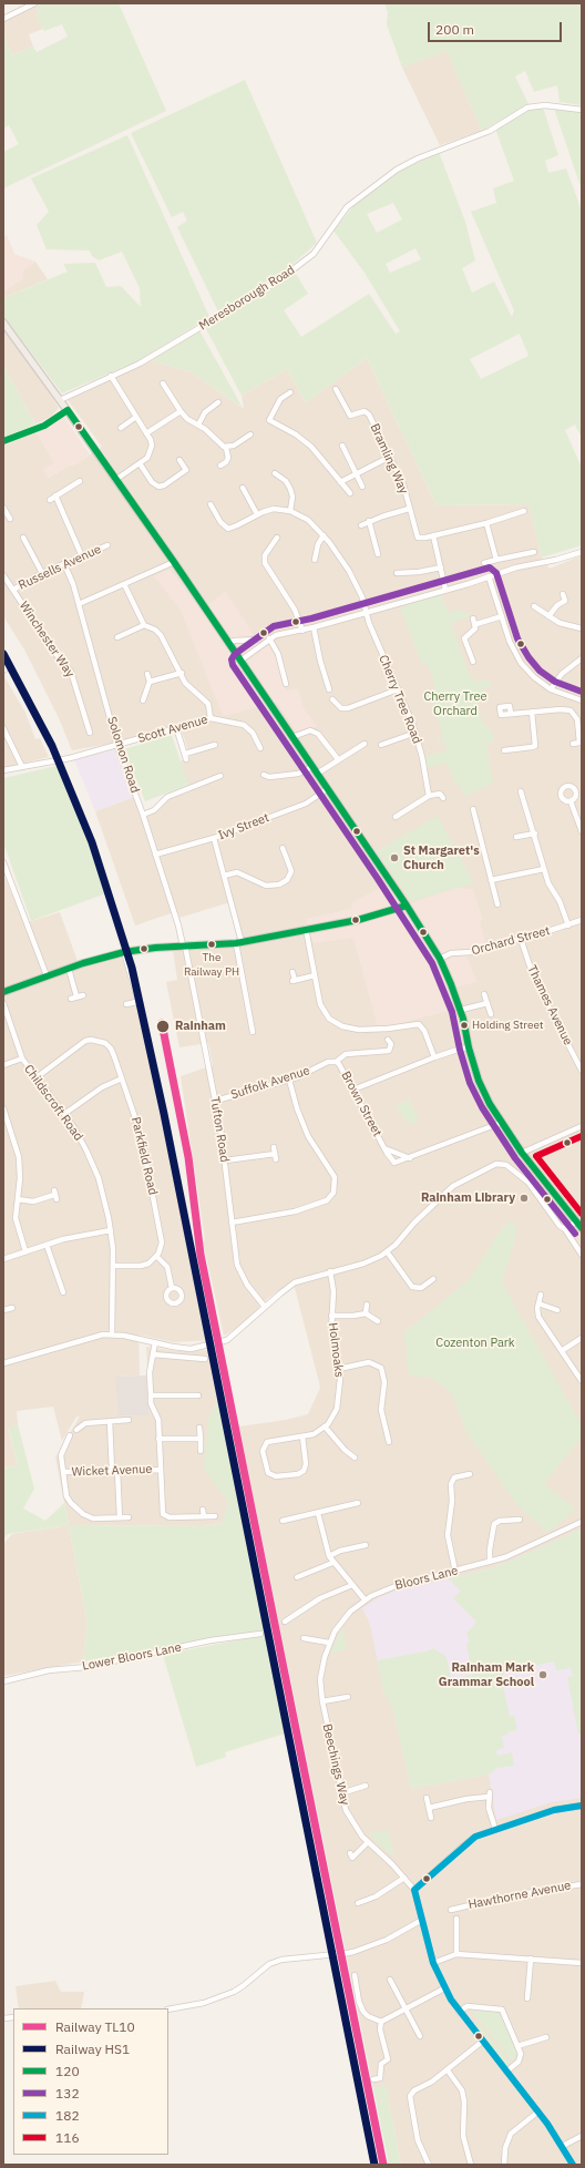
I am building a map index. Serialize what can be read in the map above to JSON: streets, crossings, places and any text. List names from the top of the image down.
{
  "streets": {
    "street": [
      "Meresborough Road",
      "Bramling Way",
      "Russells Avenue",
      "Winchester Way",
      "Cherry Tree Road",
      "Scott Avenue",
      "Solomon Road",
      "Ivy Street",
      "Orchard Street",
      "Thames Avenue",
      "Suffolk Avenue",
      "Childscroft Road",
      "Brown Street",
      "Tufton Road",
      "Parkfield Road",
      "Holmoaks",
      "Wicket Avenue",
      "Bloors Lane",
      "Lower Bloors Lane",
      "Beechings Way",
      "Hawthorne Avenue"
    ]
  },
  "crossings": [
    ["Russells Avenue", "Winchester Way"],
    ["Russells Avenue", "Solomon Road"],
    ["Scott Avenue", "Solomon Road"],
    ["Solomon Road", "Ivy Street"],
    ["Solomon Road", "Tufton Road"],
    ["Orchard Street", "Thames Avenue"],
    ["Suffolk Avenue", "Brown Street"],
    ["Suffolk Avenue", "Tufton Road"],
    ["Childscroft Road", "Parkfield Road"],
    ["Bloors Lane", "Beechings Way"]
  ],
  "parks": ["Cherry Tree Orchard", "Cozenton Park"],
  "places": [
    "St Margaret's Church",
    "The Railway PH",
    "Holding Street",
    "Rainham",
    "Rainham Library",
    "Rainham Mark Grammar School"
  ],
  "lines": [
    "transit line 120",
    "transit line 132",
    "rail line HS1",
    "rail line TL10",
    "transit line 116",
    "transit line 182"
  ],
  "legend": [
    "Railway TL10",
    "Railway HS1",
    "120",
    "132",
    "182",
    "116"
  ],
  "scale_bar": "200 m"
}
